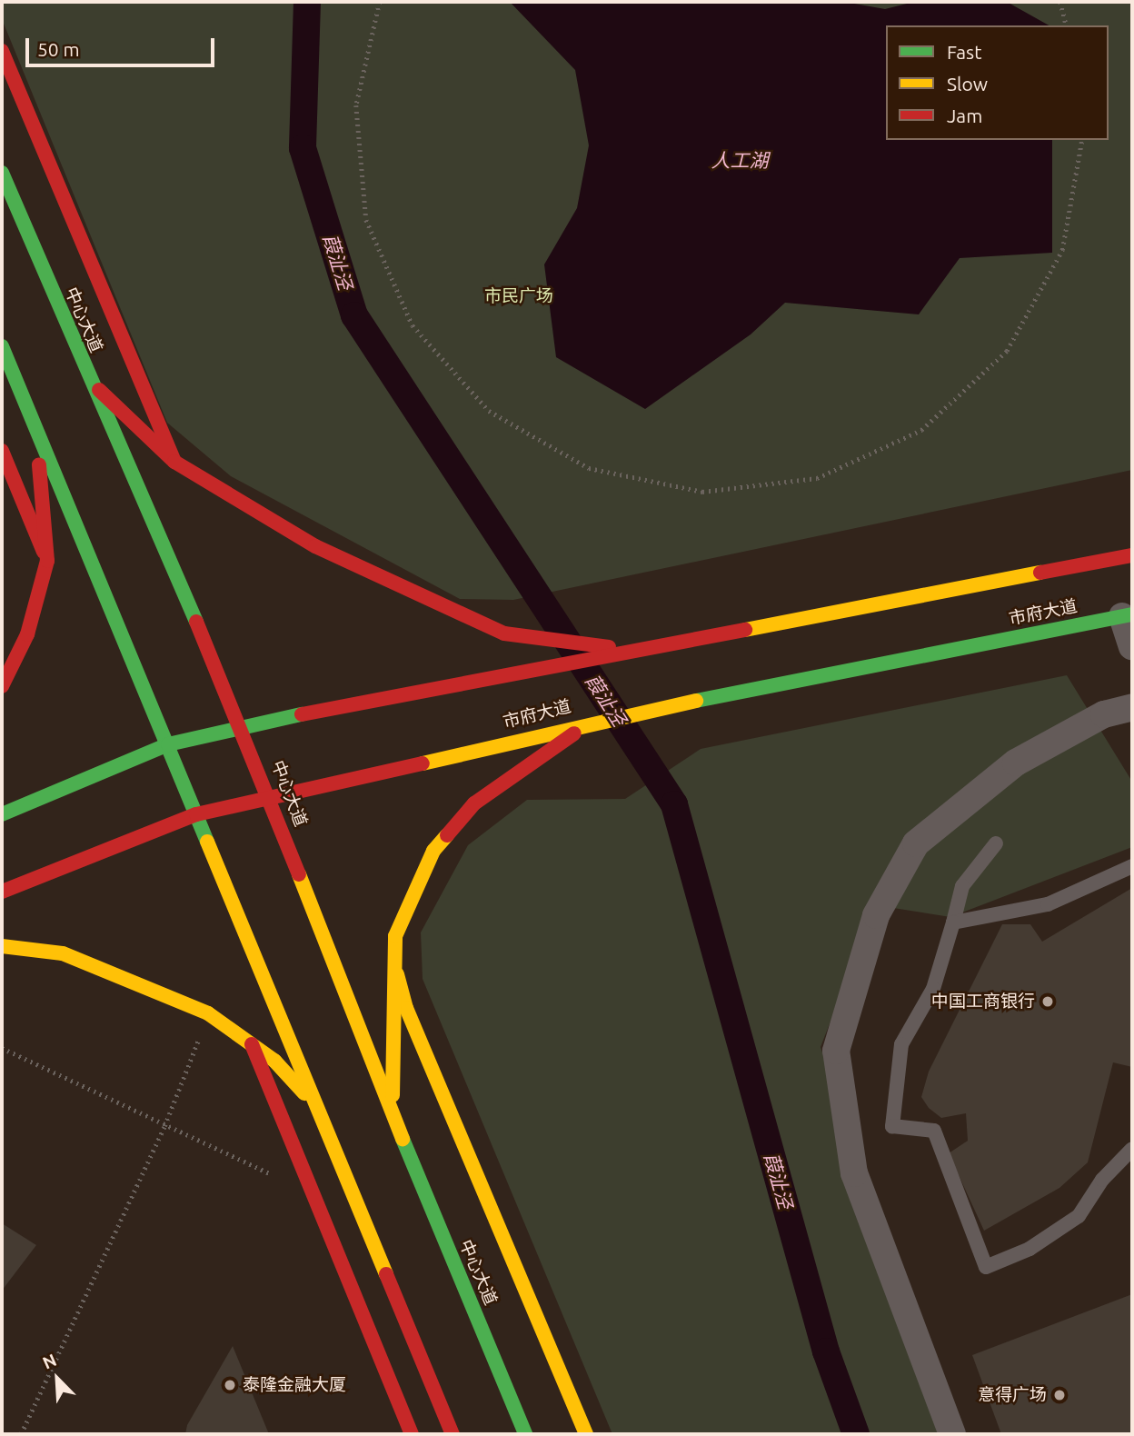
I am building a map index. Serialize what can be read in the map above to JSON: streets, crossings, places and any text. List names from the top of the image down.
{
  "streets": {
    "main road": ["中心大道", "市府大道"]
  },
  "crossings": [
    ["中心大道", "市府大道"]
  ],
  "water": ["人工湖", "葭沚泾"],
  "parks": ["市民广场"],
  "places": ["中国工商银行", "泰隆金融大厦", "意得广场"],
  "legend": ["Fast", "Slow", "Jam"],
  "scale_bar": "50 m",
  "north": "top left"
}
